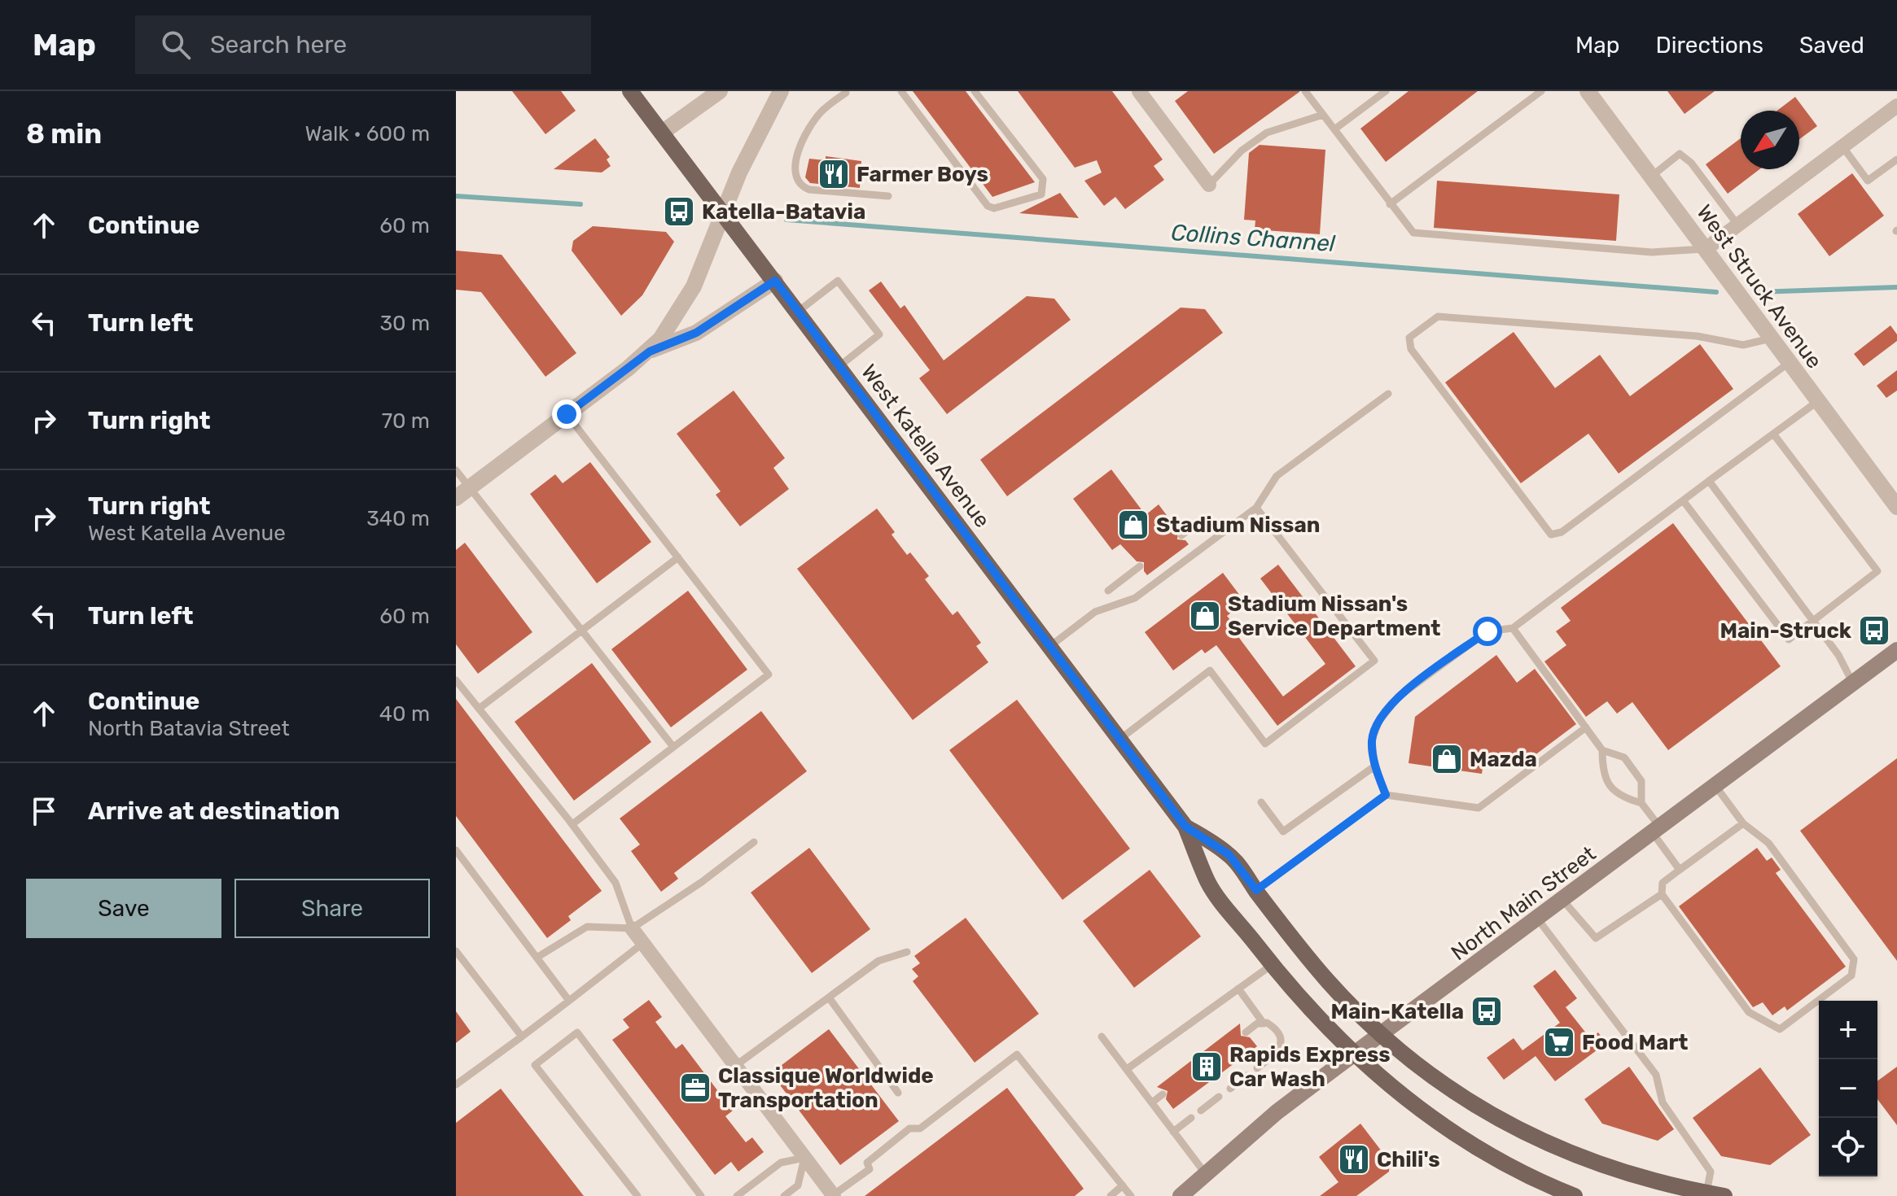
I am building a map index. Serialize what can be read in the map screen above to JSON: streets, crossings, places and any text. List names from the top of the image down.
{
  "streets": {
    "main road": ["West Katella Avenue", "North Main Street"],
    "street": ["West Struck Avenue"]
  },
  "crossings": [
    ["West Katella Avenue", "North Main Street"]
  ],
  "water": ["Collins Channel"],
  "places": {
    "restaurant": ["Farmer Boys", "Chili's"],
    "bus stop": ["Katella-Batavia", "Main-Struck", "Main-Katella"],
    "shop": ["Stadium Nissan", "Stadium Nissan's Service Department", "Mazda"],
    "supermarket": ["Food Mart"],
    "building": ["Rapids Express Car Wash"],
    "office": ["Classique Worldwide Transportation"]
  },
  "north": "bottom left",
  "page": {
    "header": "Map",
    "search": "Search here",
    "nav": ["Map", "Directions", "Saved"],
    "heading": ["8 min", "Walk · 600 m"],
    "list": [
      ["Continue", "60 m"],
      ["Turn left", "30 m"],
      ["Turn right", "70 m"],
      ["Turn right", "West Katella Avenue", "340 m"],
      ["Turn left", "60 m"],
      ["Continue", "North Batavia Street", "40 m"],
      "Arrive at destination"
    ],
    "buttons": ["Save", "Share"],
    "map_buttons": ["+", "−"]
  }
}
